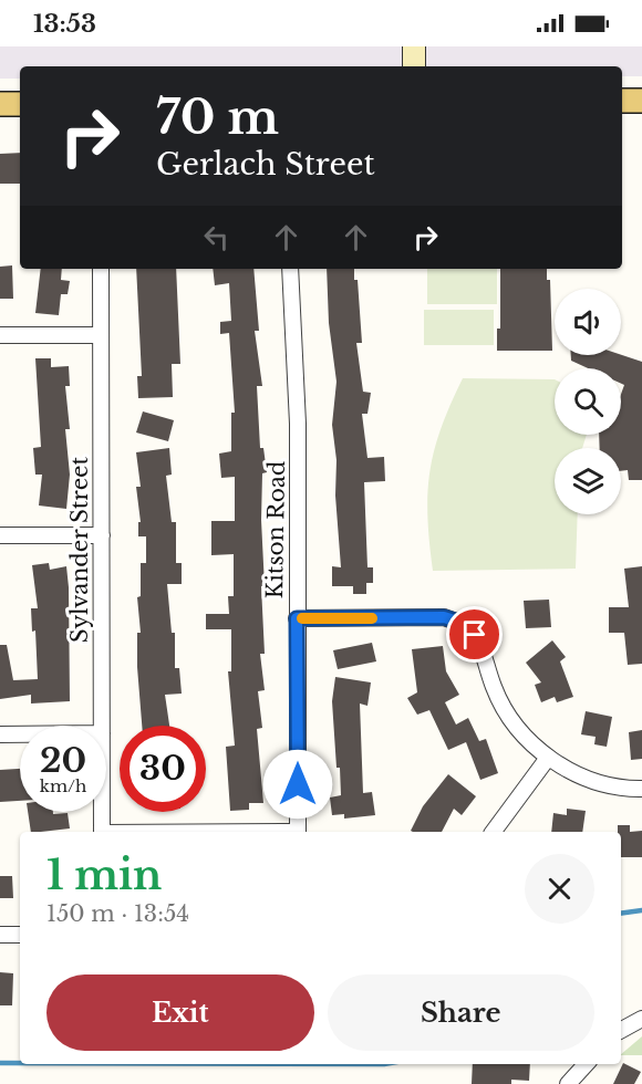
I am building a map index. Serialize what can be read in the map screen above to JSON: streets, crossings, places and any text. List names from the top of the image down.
{
  "streets": {
    "street": ["Kitson Road", "Sylvander Street"]
  },
  "page": {
    "status": "13:53",
    "turn": ["70 m", "Gerlach Street"],
    "speed": "20 km/h",
    "limit": "30",
    "heading": ["1 min", "150 m · 13:54"],
    "buttons": ["Exit", "Share"]
  }
}
